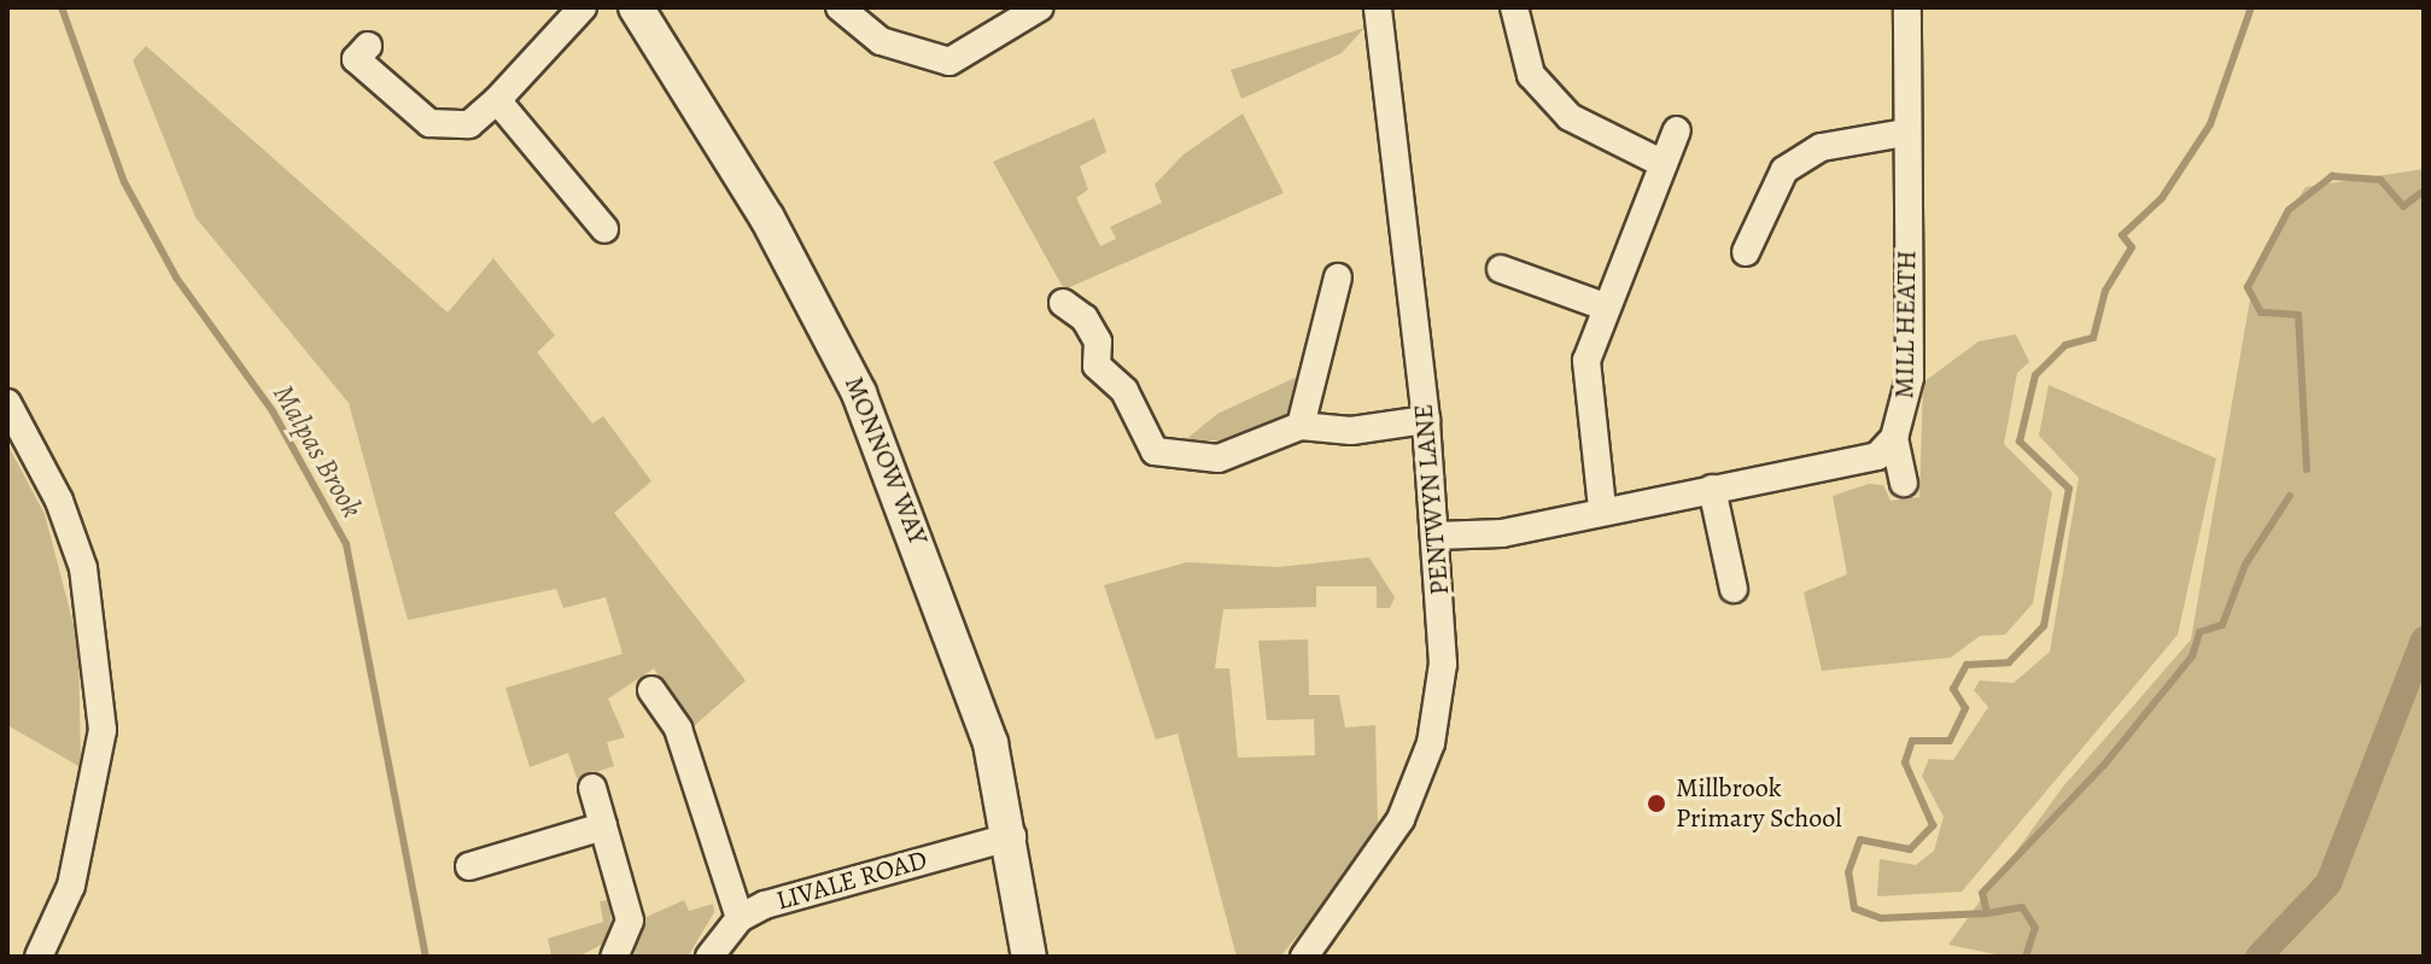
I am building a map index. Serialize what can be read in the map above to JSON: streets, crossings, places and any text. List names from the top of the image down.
{
  "streets": {
    "street": [
      "MILL HEATH",
      "MONNOW WAY",
      "PENTWYN LANE",
      "LIVALE ROAD"
    ]
  },
  "crossings": [
    ["MILL HEATH", "PENTWYN LANE"],
    ["MONNOW WAY", "LIVALE ROAD"]
  ],
  "water": ["Malpas Brook"],
  "places": ["Millbrook Primary School"]
}
